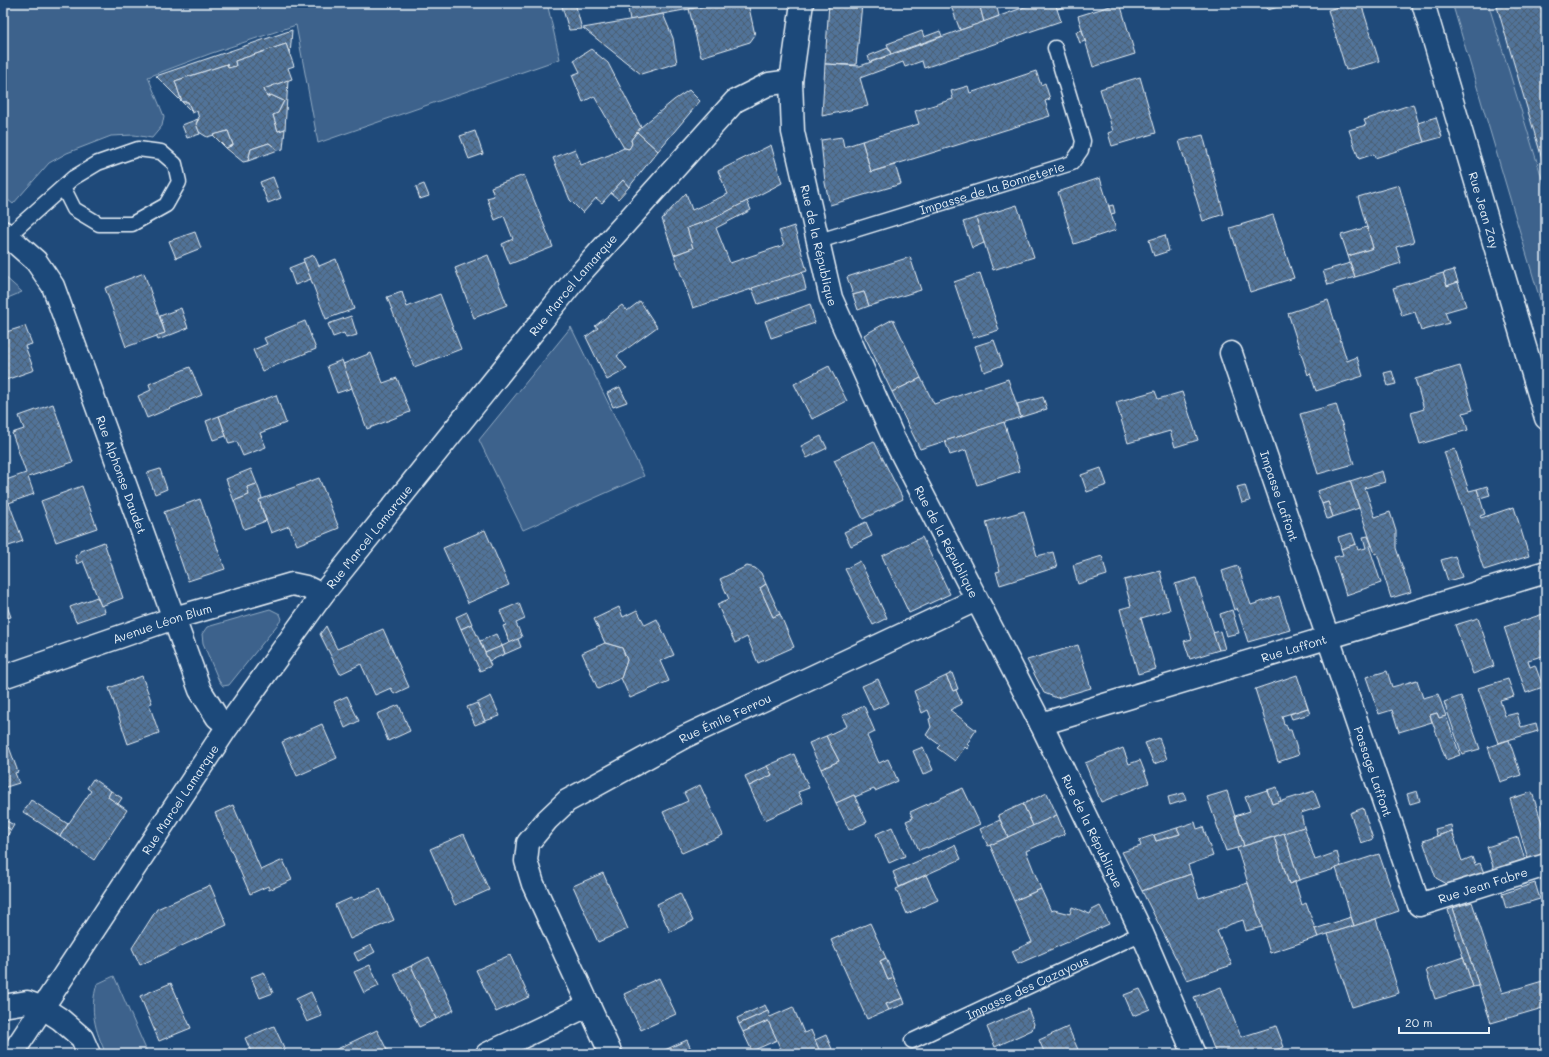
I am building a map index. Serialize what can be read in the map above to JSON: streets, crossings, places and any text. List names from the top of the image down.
{
  "streets": {
    "street": [
      "Rue Jean Zay",
      "Rue de la République",
      "Rue Marcel Lamarque",
      "Rue Alphonse Daudet",
      "Impasse Laffont",
      "Avenue Léon Blum",
      "Rue Laffont",
      "Rue Émile Ferrou",
      "Passage Laffont",
      "Rue Jean Fabre"
    ],
    "lane": ["Impasse de la Bonneterie", "Impasse des Cazayous"]
  },
  "crossings": [
    ["Impasse de la Bonneterie", "Rue de la République"],
    ["Rue de la République", "Rue Marcel Lamarque"],
    ["Rue de la République", "Rue Laffont"],
    ["Rue de la République", "Rue Émile Ferrou"],
    ["Rue de la République", "Impasse des Cazayous"],
    ["Rue Marcel Lamarque", "Rue Alphonse Daudet"],
    ["Rue Marcel Lamarque", "Avenue Léon Blum"],
    ["Rue Alphonse Daudet", "Avenue Léon Blum"],
    ["Impasse Laffont", "Rue Laffont"],
    ["Impasse Laffont", "Passage Laffont"],
    ["Rue Laffont", "Passage Laffont"],
    ["Passage Laffont", "Rue Jean Fabre"]
  ],
  "scale_bar": "20 m"
}
